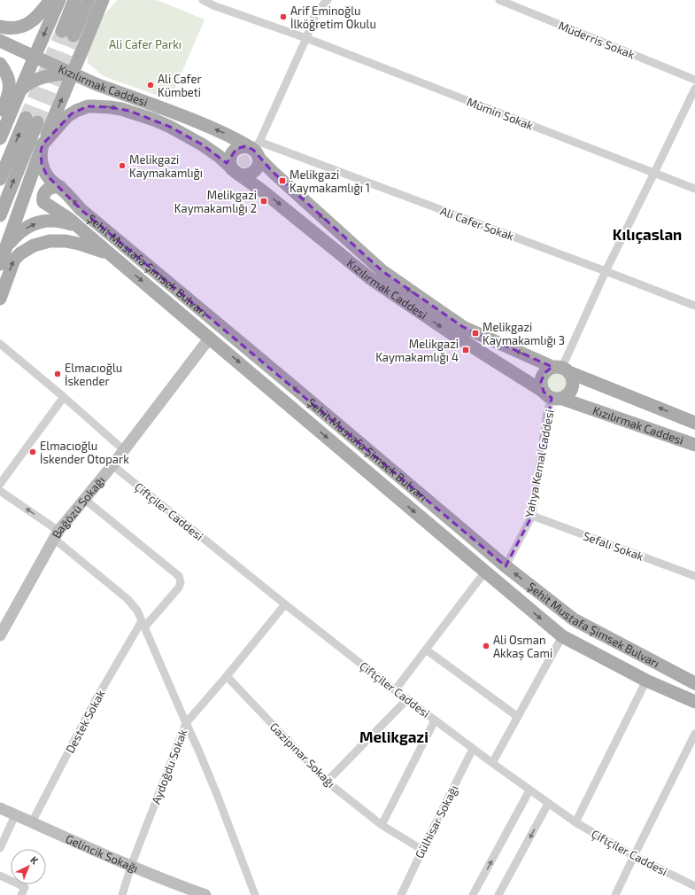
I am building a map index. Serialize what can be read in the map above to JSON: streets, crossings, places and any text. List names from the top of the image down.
{
  "streets": {
    "main road": ["Kızılırmak Caddesi", "Şehit Mustafa Şimsek Bulvarı"],
    "street": [
      "Müderris Sokak",
      "Mümin Sokak",
      "Ali Cafer Sokak",
      "Yahya Kemal Caddesi",
      "Bağözü Sokağı",
      "Çiftçiler Caddesi",
      "Sefalı Sokak",
      "Destek Sokak",
      "Gazipınar Sokağı",
      "Aydoğdu Sokak",
      "Gülhisar Sokağı",
      "Gelincik Sokağı"
    ]
  },
  "crossings": [
    ["Kızılırmak Caddesi", "Ali Cafer Sokak"],
    ["Kızılırmak Caddesi", "Şehit Mustafa Şimsek Bulvarı"],
    ["Kızılırmak Caddesi", "Yahya Kemal Caddesi"],
    ["Şehit Mustafa Şimsek Bulvarı", "Yahya Kemal Caddesi"],
    ["Şehit Mustafa Şimsek Bulvarı", "Bağözü Sokağı"],
    ["Yahya Kemal Caddesi", "Sefalı Sokak"],
    ["Bağözü Sokağı", "Çiftçiler Caddesi"],
    ["Bağözü Sokağı", "Destek Sokak"],
    ["Çiftçiler Caddesi", "Aydoğdu Sokak"],
    ["Çiftçiler Caddesi", "Gülhisar Sokağı"],
    ["Destek Sokak", "Gelincik Sokağı"],
    ["Gazipınar Sokağı", "Aydoğdu Sokak"],
    ["Gazipınar Sokağı", "Gülhisar Sokağı"],
    ["Aydoğdu Sokak", "Gelincik Sokağı"]
  ],
  "districts": ["Kılıçaslan", "Melikgazi"],
  "parks": ["Ali Cafer Parkı"],
  "places": {
    "other": [
      "Arif Eminoğlu İlköğretim Okulu",
      "Ali Cafer Kümbeti",
      "Melikgazi Kaymakamlığı",
      "Elmacıoğlu İskender",
      "Elmacıoğlu İskender Otopark",
      "Ali Osman Akkaş Cami"
    ],
    "transit": [
      "Melikgazi Kaymakamlığı 1",
      "Melikgazi Kaymakamlığı 2",
      "Melikgazi Kaymakamlığı 3",
      "Melikgazi Kaymakamlığı 4"
    ]
  },
  "north": "top right"
}
